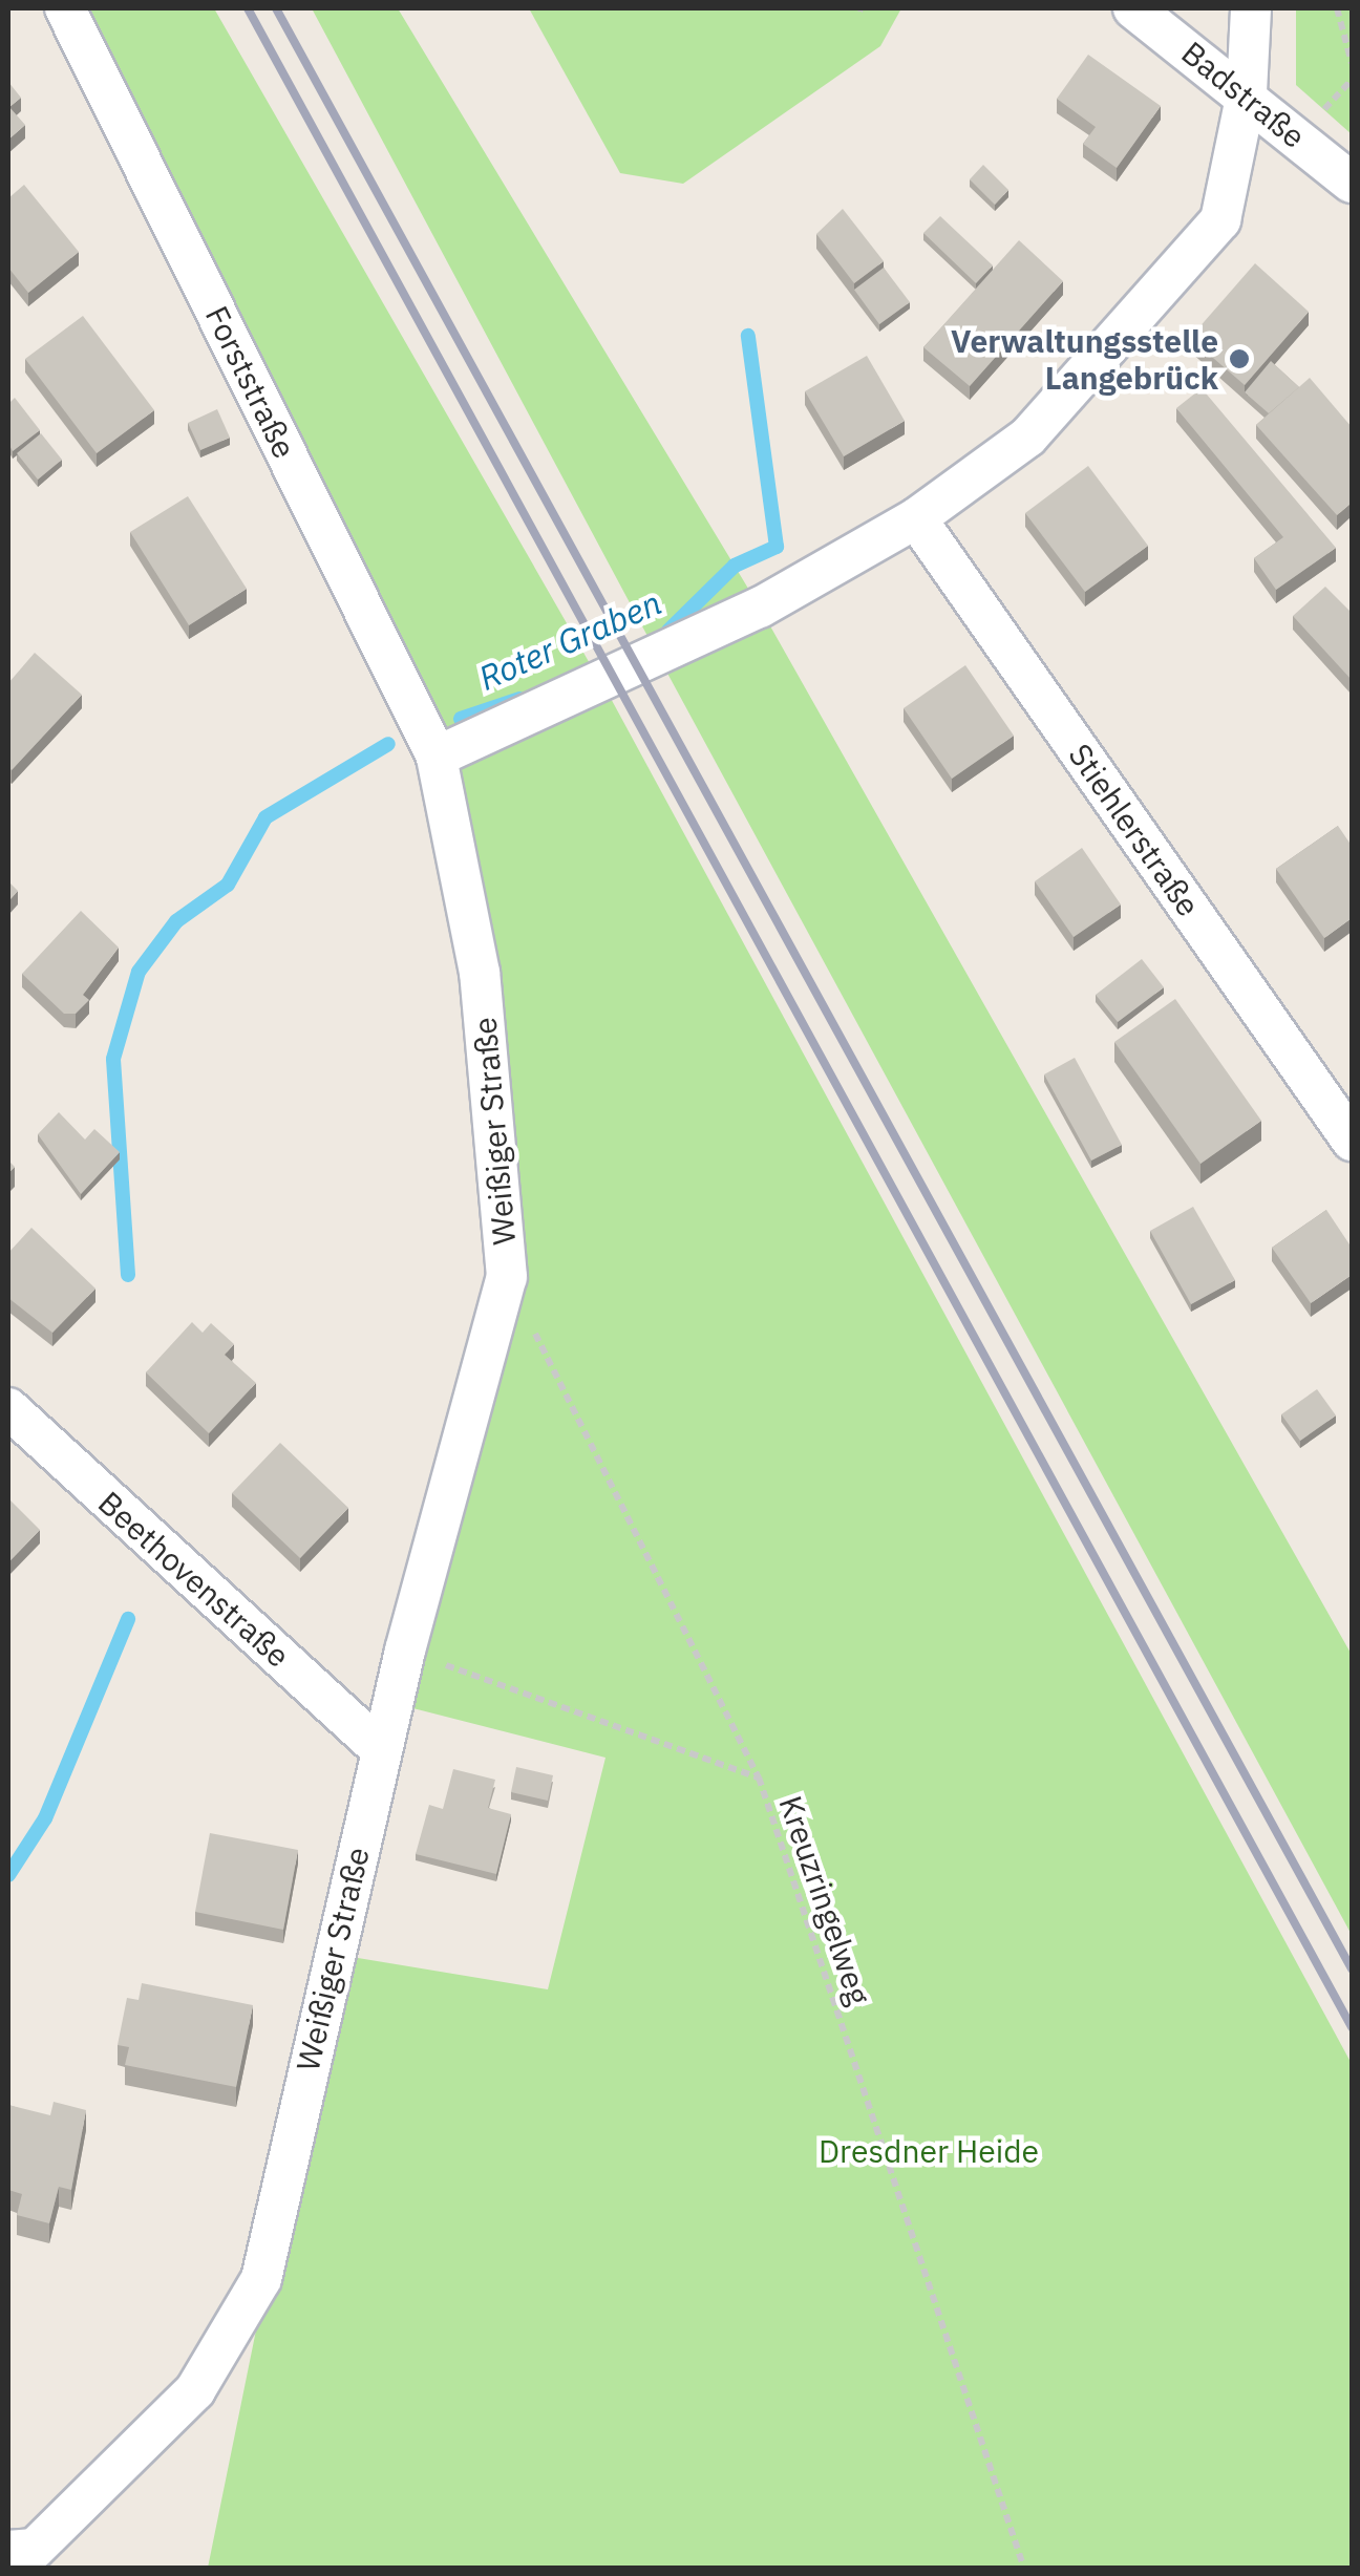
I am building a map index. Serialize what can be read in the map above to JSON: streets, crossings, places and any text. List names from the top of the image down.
{
  "streets": {
    "street": [
      "Badstraße",
      "Forststraße",
      "Stiehlerstraße",
      "Weißiger Straße",
      "Beethovenstraße"
    ],
    "path": ["Kreuzringelweg"]
  },
  "crossings": [
    ["Forststraße", "Weißiger Straße"],
    ["Weißiger Straße", "Beethovenstraße"],
    ["Weißiger Straße", "Kreuzringelweg"]
  ],
  "water": ["Roter Graben"],
  "parks": ["Dresdner Heide"],
  "places": ["Verwaltungsstelle Langebrück"]
}
